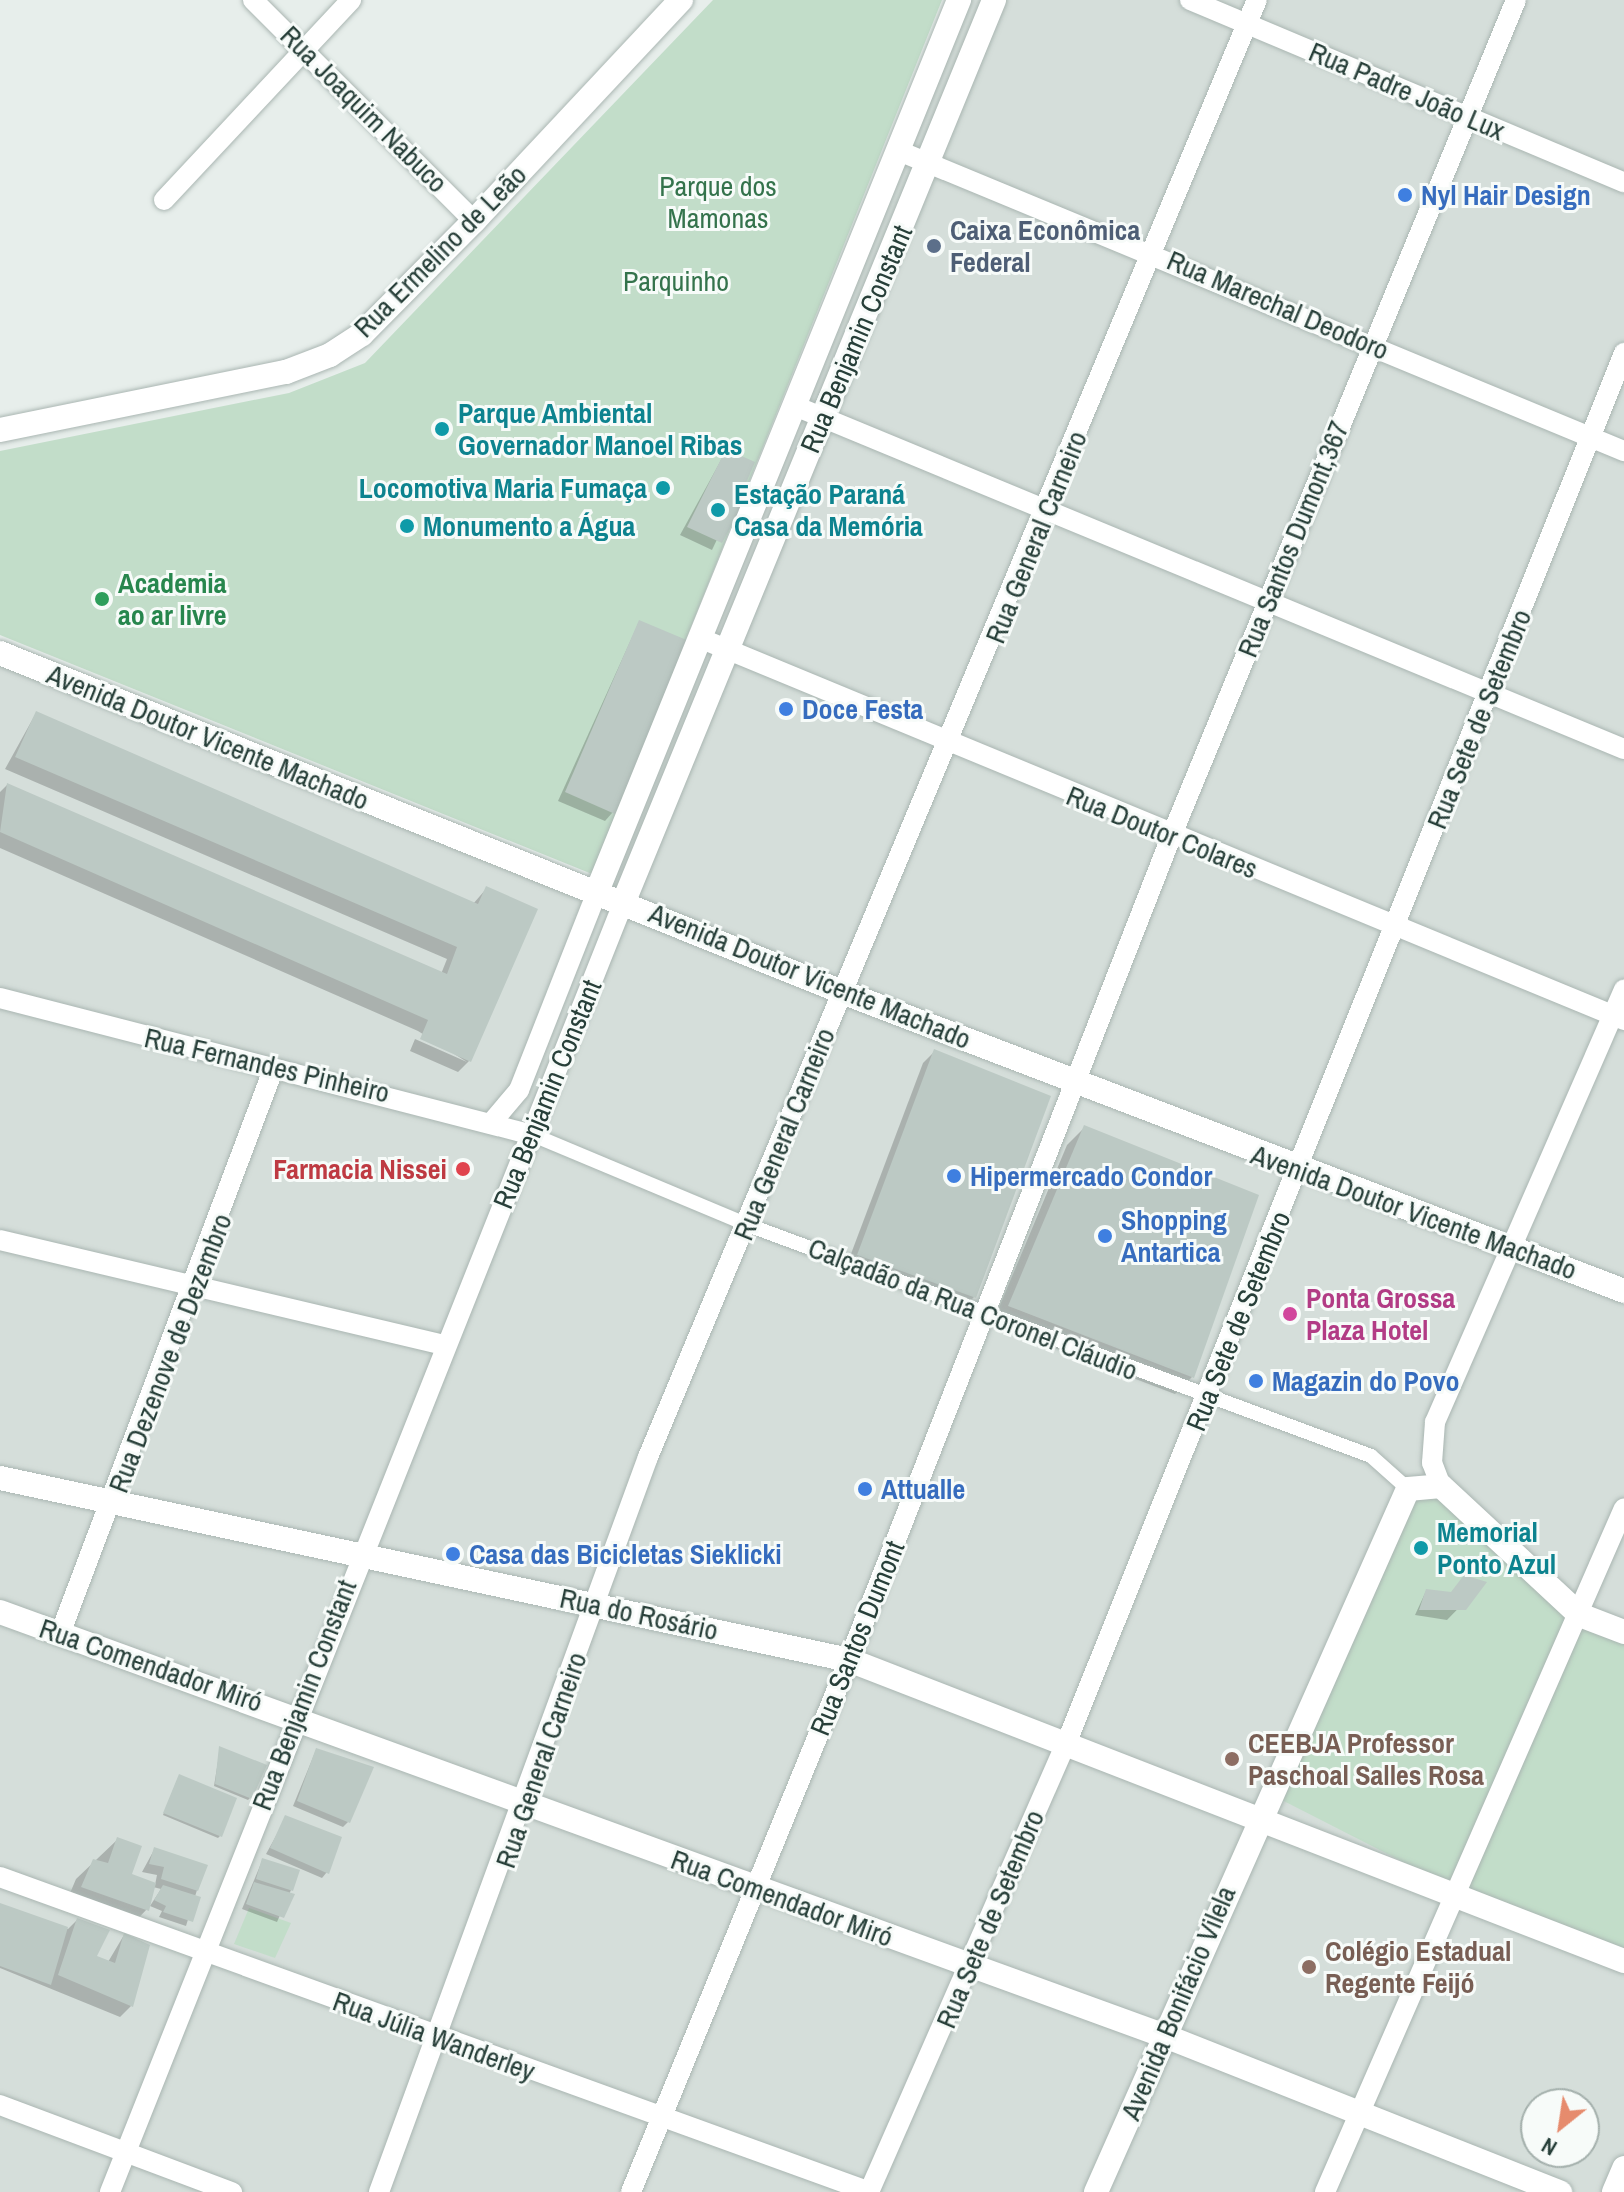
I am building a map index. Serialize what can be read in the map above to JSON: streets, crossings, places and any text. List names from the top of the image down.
{
  "streets": {
    "main road": [
      "Rua Ermelino de Leão",
      "Rua Benjamin Constant",
      "Avenida Doutor Vicente Machado",
      "Rua do Rosário",
      "Rua Comendador Miró",
      "Avenida Bonifácio Vilela"
    ],
    "street": [
      "Rua Padre João Lux",
      "Rua Joaquim Nabuco",
      "Rua Marechal Deodoro",
      "Rua General Carneiro",
      "Rua Santos Dumont,367",
      "Rua Sete de Setembro",
      "Rua Doutor Colares",
      "Rua Fernandes Pinheiro",
      "Calçadão da Rua Coronel Cláudio",
      "Rua Dezenove de Dezembro",
      "Rua Santos Dumont",
      "Rua Júlia Wanderley"
    ]
  },
  "crossings": [
    ["Rua Padre João Lux", "Rua General Carneiro"],
    ["Rua Padre João Lux", "Rua Santos Dumont,367"],
    ["Rua Joaquim Nabuco", "Rua Ermelino de Leão"],
    ["Rua Marechal Deodoro", "Rua Benjamin Constant"],
    ["Rua Marechal Deodoro", "Rua General Carneiro"],
    ["Rua Marechal Deodoro", "Rua Santos Dumont,367"],
    ["Rua Marechal Deodoro", "Rua Sete de Setembro"],
    ["Rua Benjamin Constant", "Avenida Doutor Vicente Machado"],
    ["Rua Benjamin Constant", "Rua Doutor Colares"],
    ["Rua Benjamin Constant", "Rua Fernandes Pinheiro"],
    ["Rua Benjamin Constant", "Calçadão da Rua Coronel Cláudio"],
    ["Rua Benjamin Constant", "Rua do Rosário"],
    ["Rua Benjamin Constant", "Rua Comendador Miró"],
    ["Rua Benjamin Constant", "Rua Júlia Wanderley"],
    ["Rua General Carneiro", "Avenida Doutor Vicente Machado"],
    ["Rua General Carneiro", "Rua Doutor Colares"],
    ["Rua General Carneiro", "Calçadão da Rua Coronel Cláudio"],
    ["Rua General Carneiro", "Rua do Rosário"],
    ["Rua General Carneiro", "Rua Comendador Miró"],
    ["Rua General Carneiro", "Rua Júlia Wanderley"],
    ["Rua Santos Dumont,367", "Avenida Doutor Vicente Machado"],
    ["Rua Santos Dumont,367", "Rua Doutor Colares"],
    ["Rua Santos Dumont,367", "Rua Santos Dumont"],
    ["Rua Sete de Setembro", "Avenida Doutor Vicente Machado"],
    ["Rua Sete de Setembro", "Rua Doutor Colares"],
    ["Rua Sete de Setembro", "Calçadão da Rua Coronel Cláudio"],
    ["Rua Sete de Setembro", "Rua do Rosário"],
    ["Rua Sete de Setembro", "Rua Comendador Miró"],
    ["Rua Sete de Setembro", "Rua Júlia Wanderley"],
    ["Avenida Doutor Vicente Machado", "Rua Santos Dumont"],
    ["Rua Fernandes Pinheiro", "Calçadão da Rua Coronel Cláudio"],
    ["Rua Fernandes Pinheiro", "Rua Dezenove de Dezembro"],
    ["Calçadão da Rua Coronel Cláudio", "Rua Santos Dumont"],
    ["Calçadão da Rua Coronel Cláudio", "Avenida Bonifácio Vilela"],
    ["Rua Dezenove de Dezembro", "Rua do Rosário"],
    ["Rua Dezenove de Dezembro", "Rua Comendador Miró"],
    ["Rua do Rosário", "Rua Santos Dumont"],
    ["Rua do Rosário", "Avenida Bonifácio Vilela"],
    ["Rua Santos Dumont", "Rua Comendador Miró"],
    ["Rua Santos Dumont", "Rua Júlia Wanderley"],
    ["Rua Comendador Miró", "Avenida Bonifácio Vilela"]
  ],
  "parks": ["Parque dos Mamonas", "Parquinho"],
  "places": [
    "Nyl Hair Design",
    "Caixa Econômica Federal",
    "Parque Ambiental Governador Manoel Ribas",
    "Locomotiva Maria Fumaça",
    "Estação Paraná Casa da Memória",
    "Monumento a Água",
    "Academia ao ar livre",
    "Doce Festa",
    "Farmacia Nissei",
    "Hipermercado Condor",
    "Shopping Antartica",
    "Ponta Grossa Plaza Hotel",
    "Magazin do Povo",
    "Attualle",
    "Memorial Ponto Azul",
    "Casa das Bicicletas Sieklicki",
    "CEEBJA Professor Paschoal Salles Rosa",
    "Colégio Estadual Regente Feijó"
  ],
  "north": "bottom left"
}
